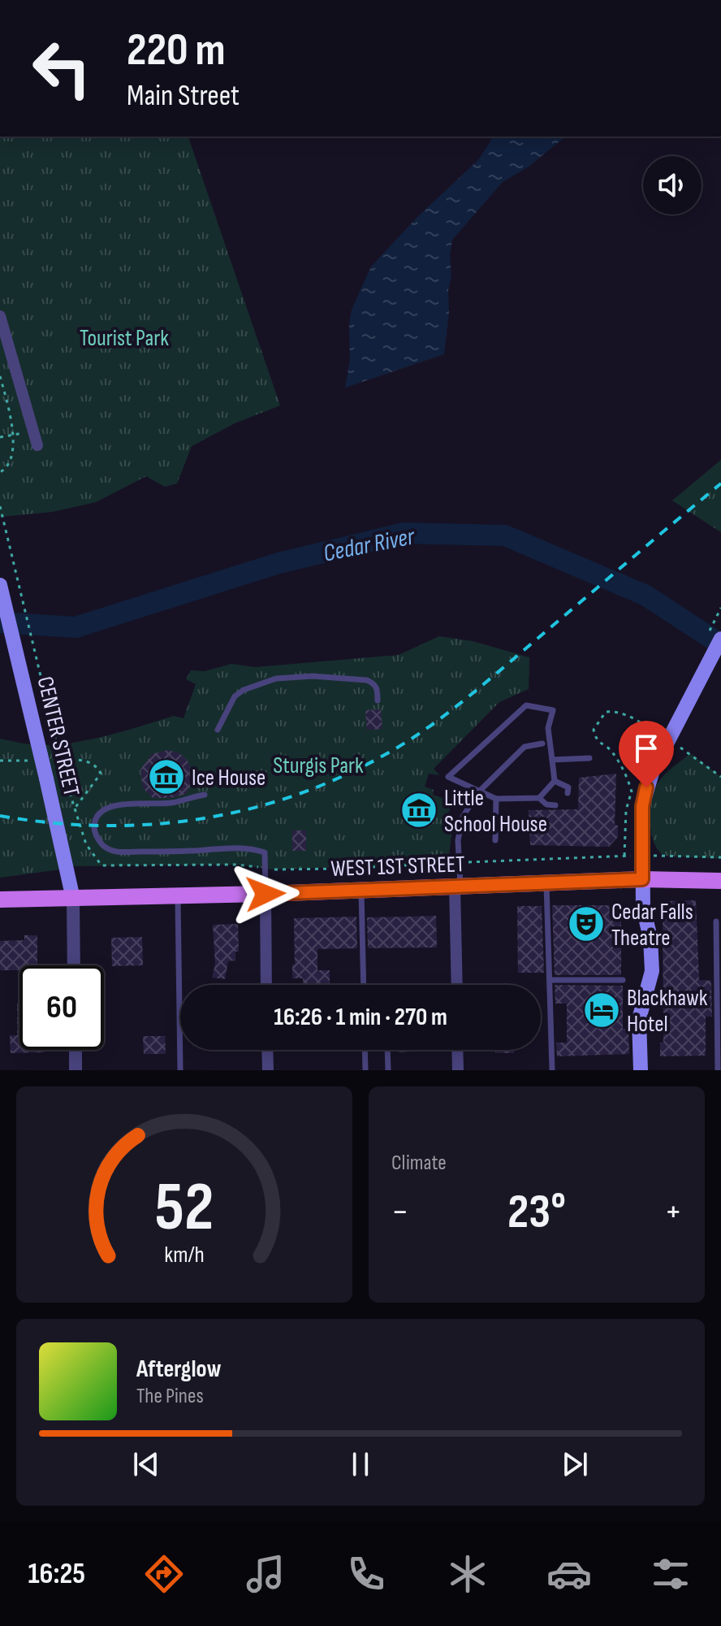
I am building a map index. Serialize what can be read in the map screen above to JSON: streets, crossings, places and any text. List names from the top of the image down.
{
  "streets": {
    "main road": ["CENTER STREET", "WEST 1ST STREET"]
  },
  "crossings": [
    ["CENTER STREET", "WEST 1ST STREET"]
  ],
  "water": ["Cedar River"],
  "parks": ["Tourist Park", "Sturgis Park"],
  "places": {
    "museum": ["Ice House", "Little School House"],
    "theatre": ["Cedar Falls Theatre"],
    "hotel": ["Blackhawk Hotel"]
  },
  "page": {
    "turn": ["220 m", "Main Street"],
    "limit": "60",
    "trip": "16:26 · 1 min · 270 m",
    "tile": "Climate",
    "heat": ["−", "23°", "+"],
    "song": ["Afterglow", "The Pines"],
    "tabs": "16:25",
    "gauge": ["52", "km/h"]
  }
}
